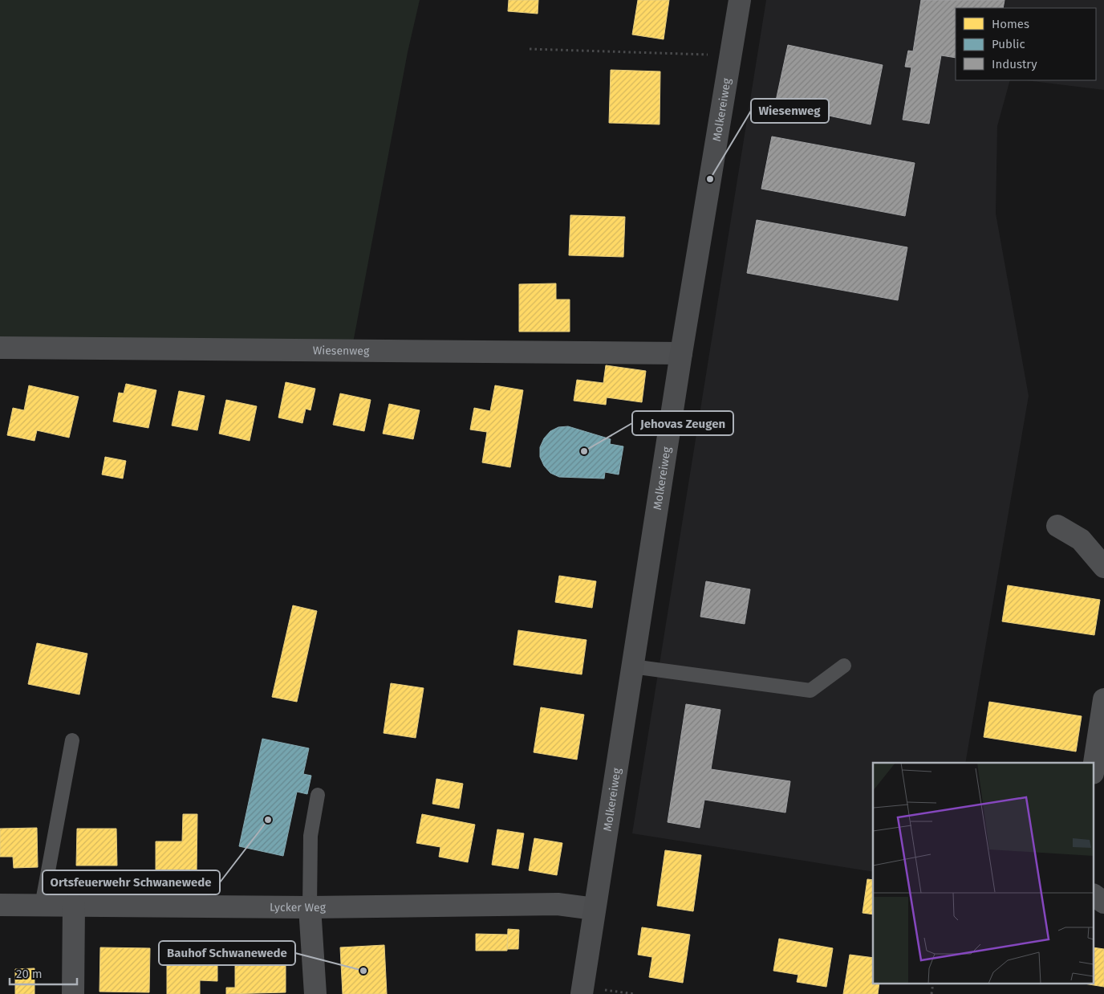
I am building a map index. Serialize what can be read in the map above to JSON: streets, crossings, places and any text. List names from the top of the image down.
{
  "streets": {
    "main road": ["Molkereiweg"],
    "street": ["Wiesenweg", "Lycker Weg"]
  },
  "crossings": [
    ["Molkereiweg", "Wiesenweg"],
    ["Molkereiweg", "Lycker Weg"]
  ],
  "places": [
    "Wiesenweg",
    "Jehovas Zeugen",
    "Ortsfeuerwehr Schwanewede",
    "Bauhof Schwanewede"
  ],
  "legend": ["Homes", "Public", "Industry"],
  "scale_bar": "20 m"
}
